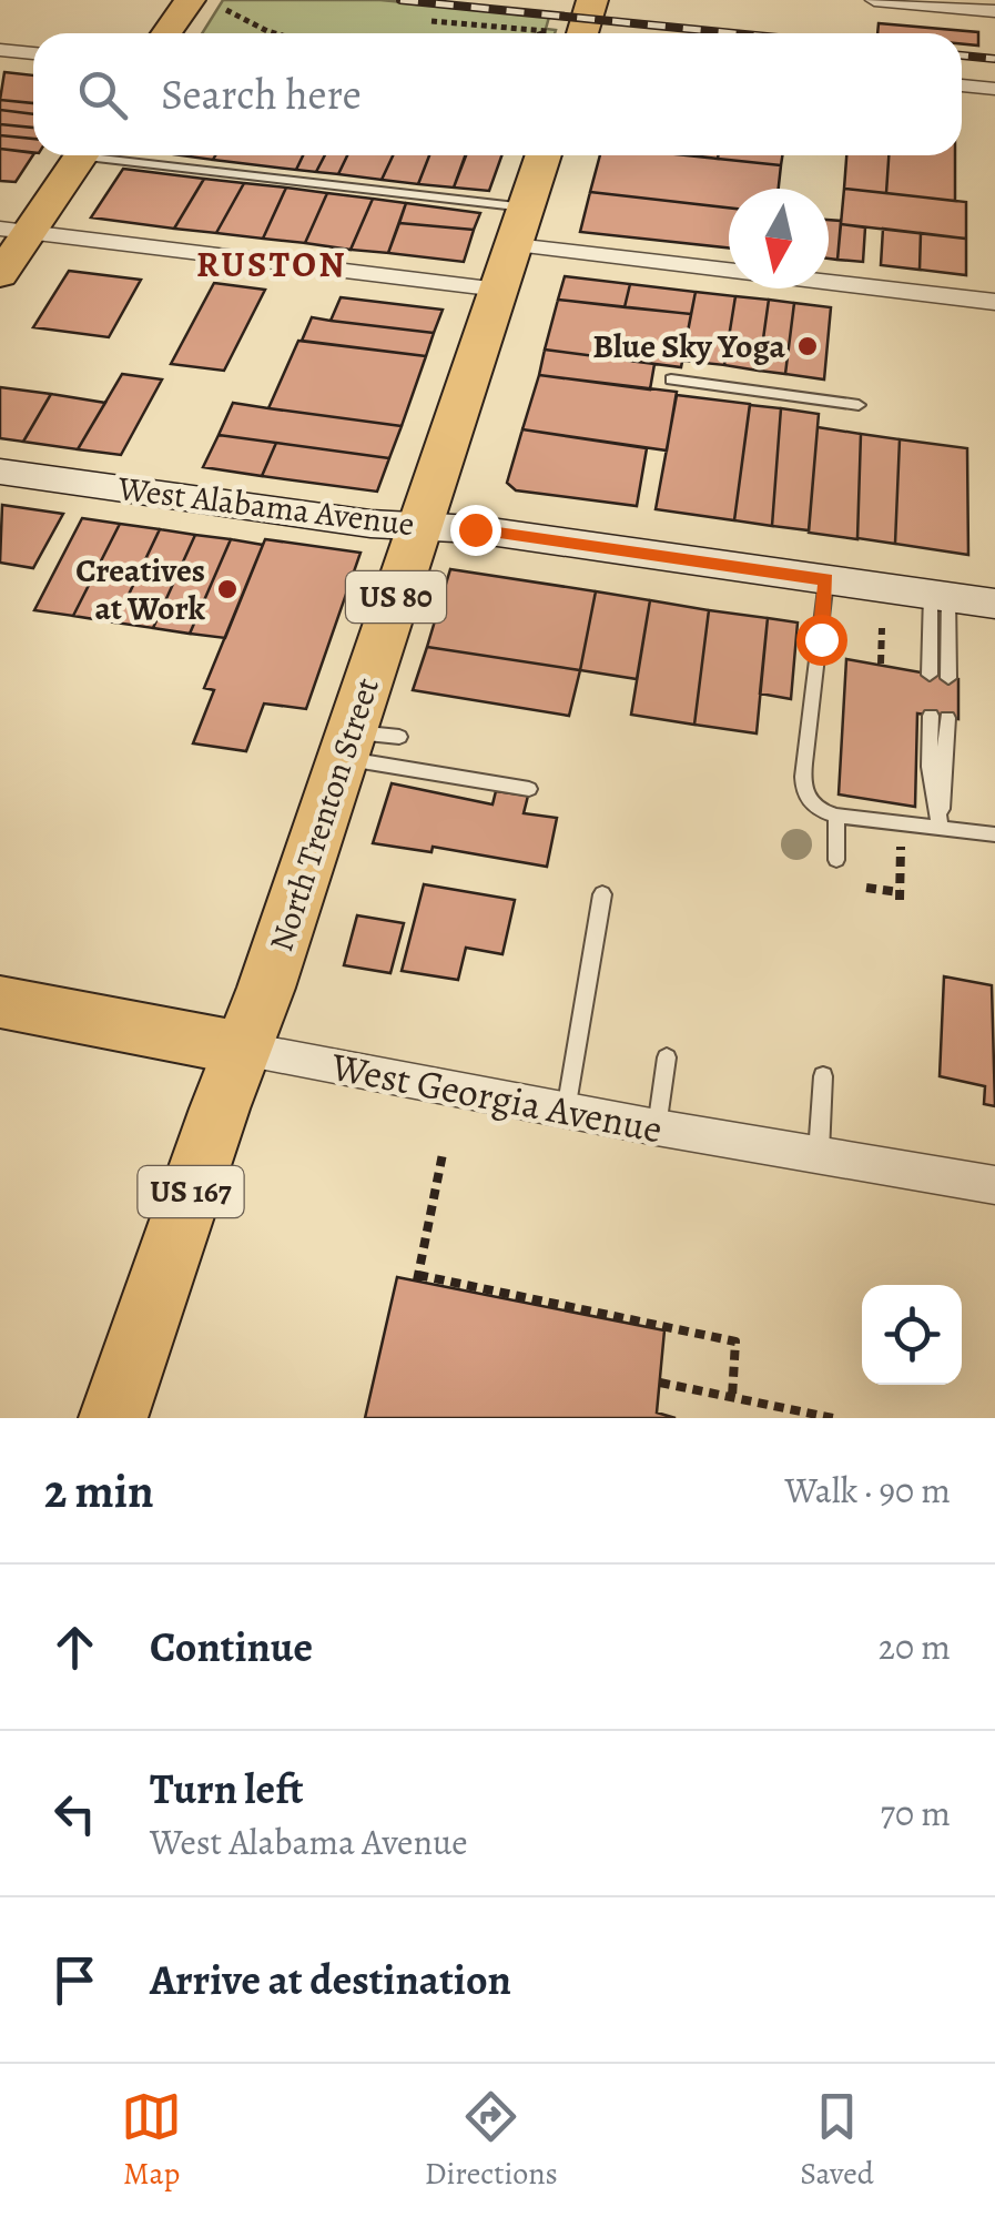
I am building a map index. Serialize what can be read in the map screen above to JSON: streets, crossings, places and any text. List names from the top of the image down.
{
  "streets": {
    "highway": ["US 80", "North Trenton Street", "US 167"],
    "main road": ["West Alabama Avenue", "West Georgia Avenue"]
  },
  "crossings": [
    ["West Alabama Avenue", "North Trenton Street"],
    ["North Trenton Street", "West Georgia Avenue"]
  ],
  "districts": ["RUSTON"],
  "places": ["Blue Sky Yoga", "Creatives at Work"],
  "north": "bottom",
  "page": {
    "search": "Search here",
    "heading": ["2 min", "Walk · 90 m"],
    "list": [
      ["Continue", "20 m"],
      ["Turn left", "West Alabama Avenue", "70 m"],
      "Arrive at destination"
    ],
    "nav": ["Map", "Directions", "Saved"]
  }
}
